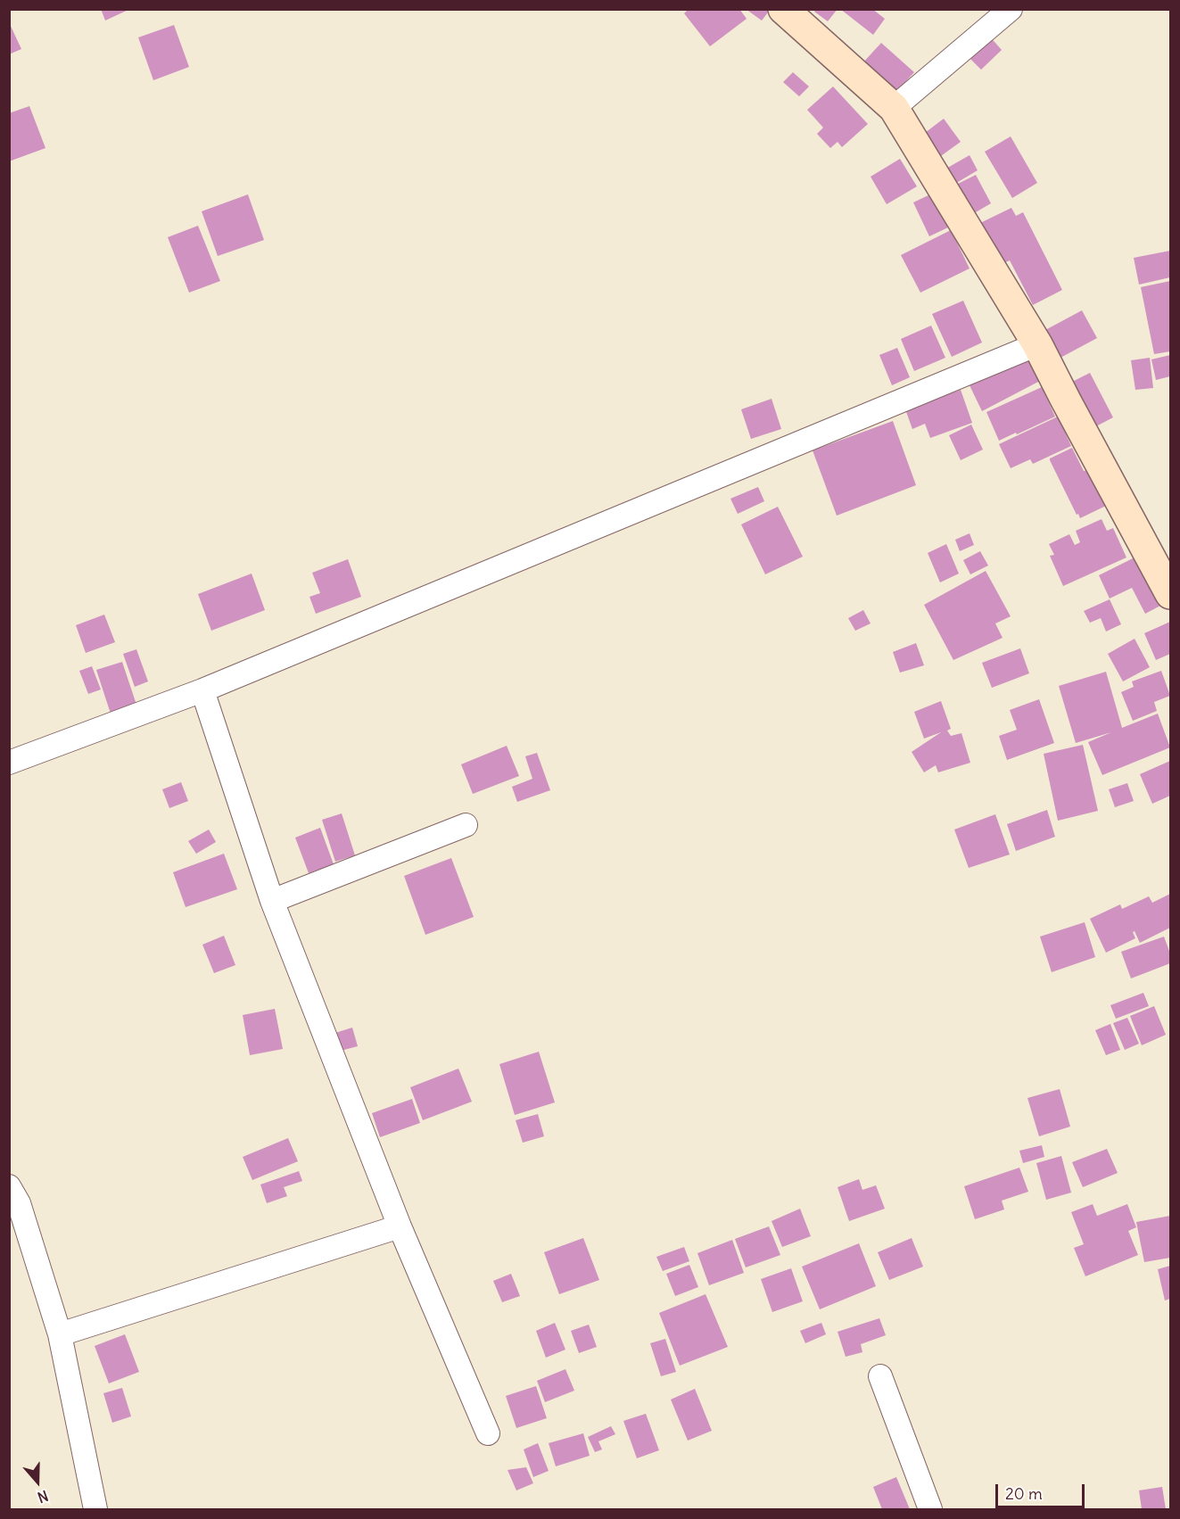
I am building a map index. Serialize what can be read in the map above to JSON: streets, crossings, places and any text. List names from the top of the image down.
{
  "scale_bar": "20 m",
  "north": "bottom"
}
